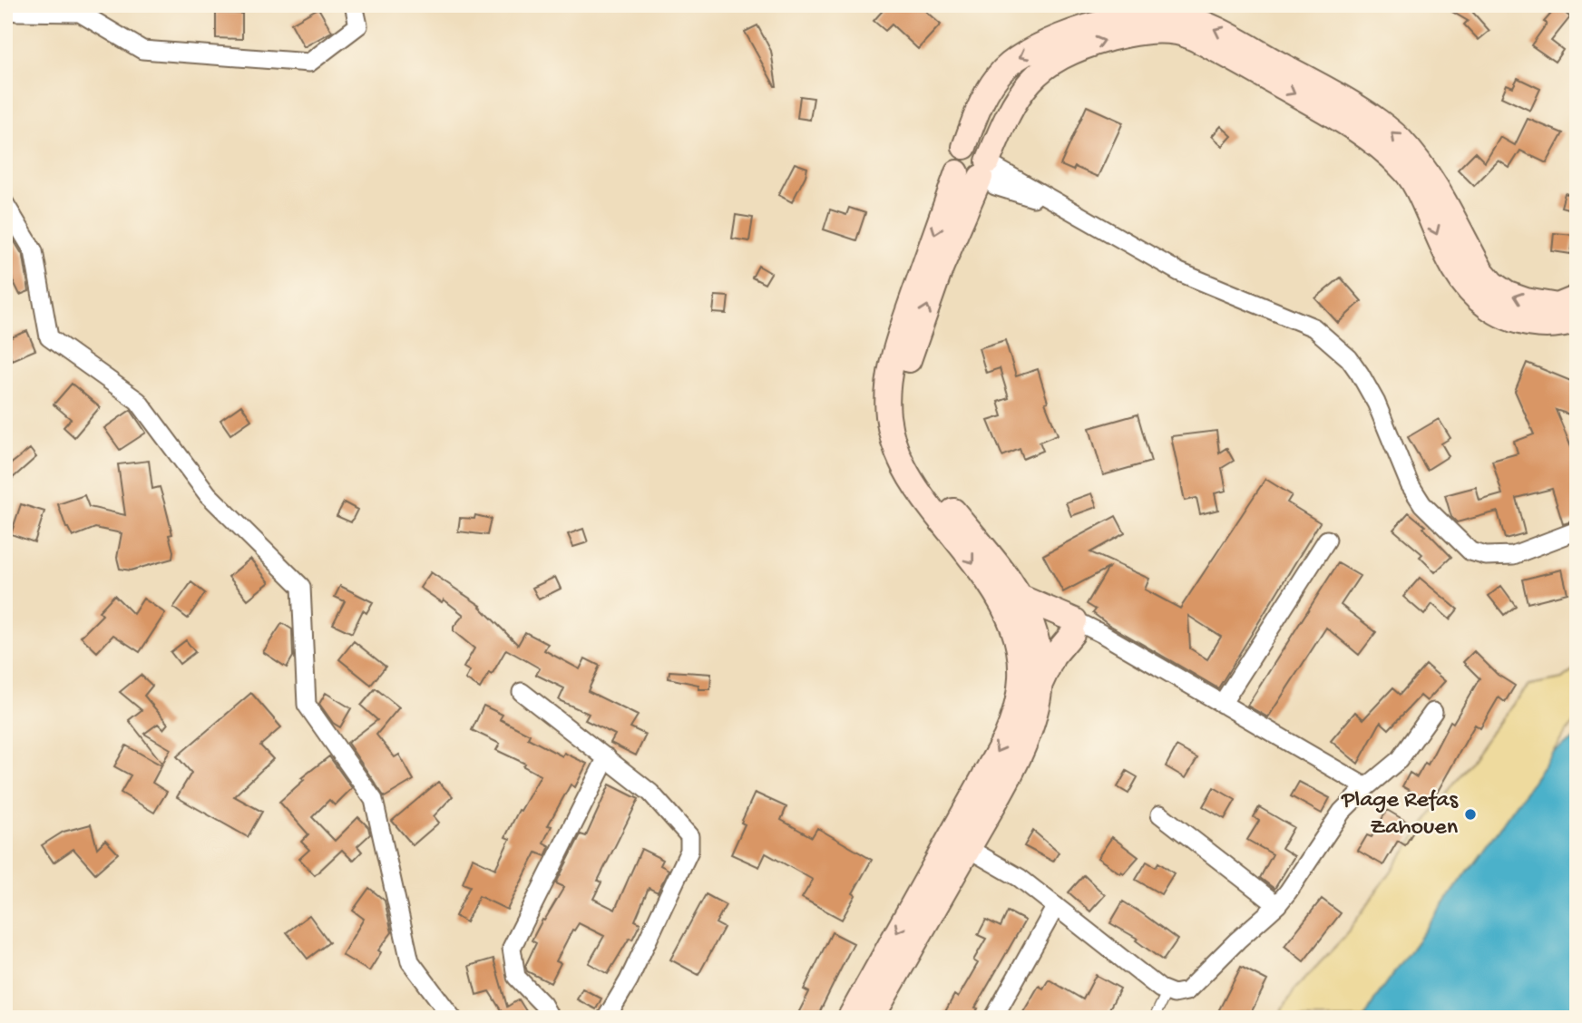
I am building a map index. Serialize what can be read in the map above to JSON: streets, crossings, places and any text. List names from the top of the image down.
{
  "places": ["Plage Refas Zahouen"]
}
